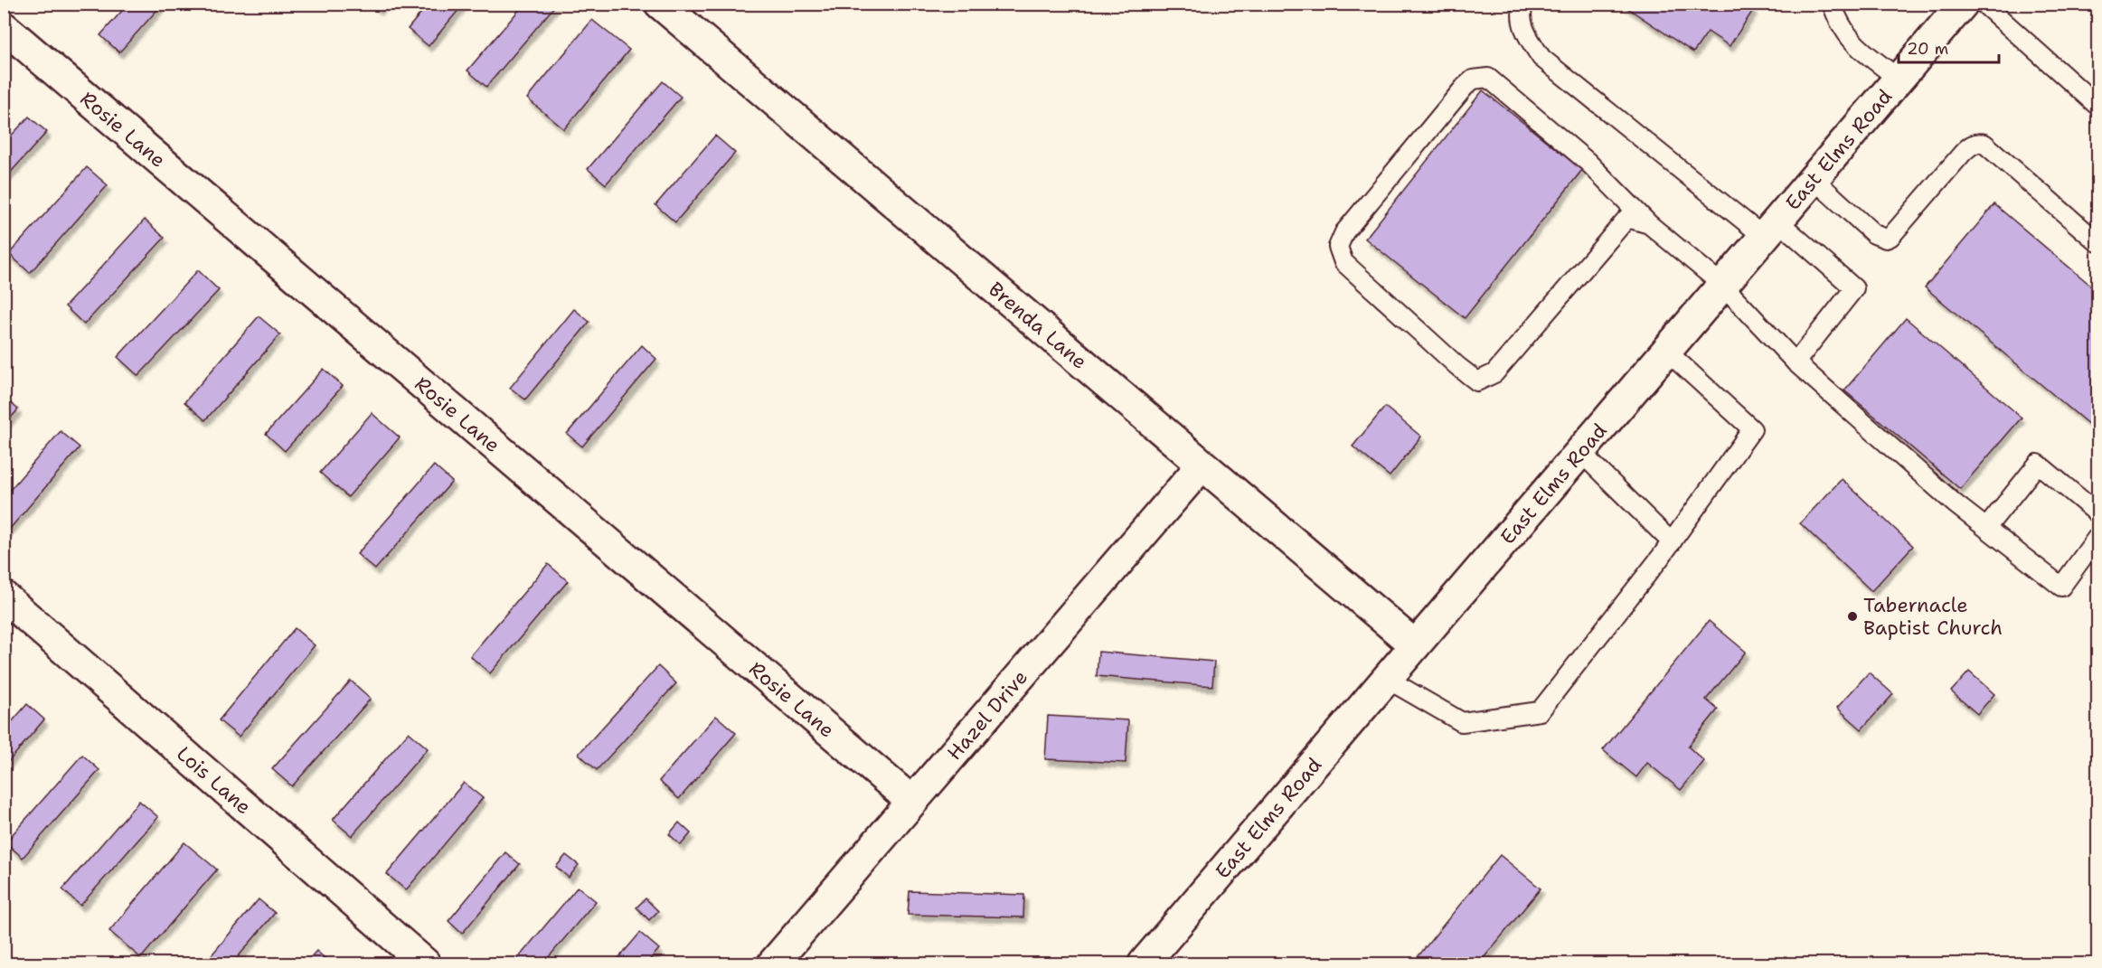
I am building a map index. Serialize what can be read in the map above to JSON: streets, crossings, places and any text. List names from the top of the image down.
{
  "streets": {
    "street": [
      "Rosie Lane",
      "East Elms Road",
      "Brenda Lane",
      "Hazel Drive",
      "Lois Lane"
    ]
  },
  "crossings": [
    ["Rosie Lane", "Hazel Drive"],
    ["East Elms Road", "Brenda Lane"],
    ["Brenda Lane", "Hazel Drive"]
  ],
  "places": ["Tabernacle Baptist Church"],
  "scale_bar": "20 m"
}
